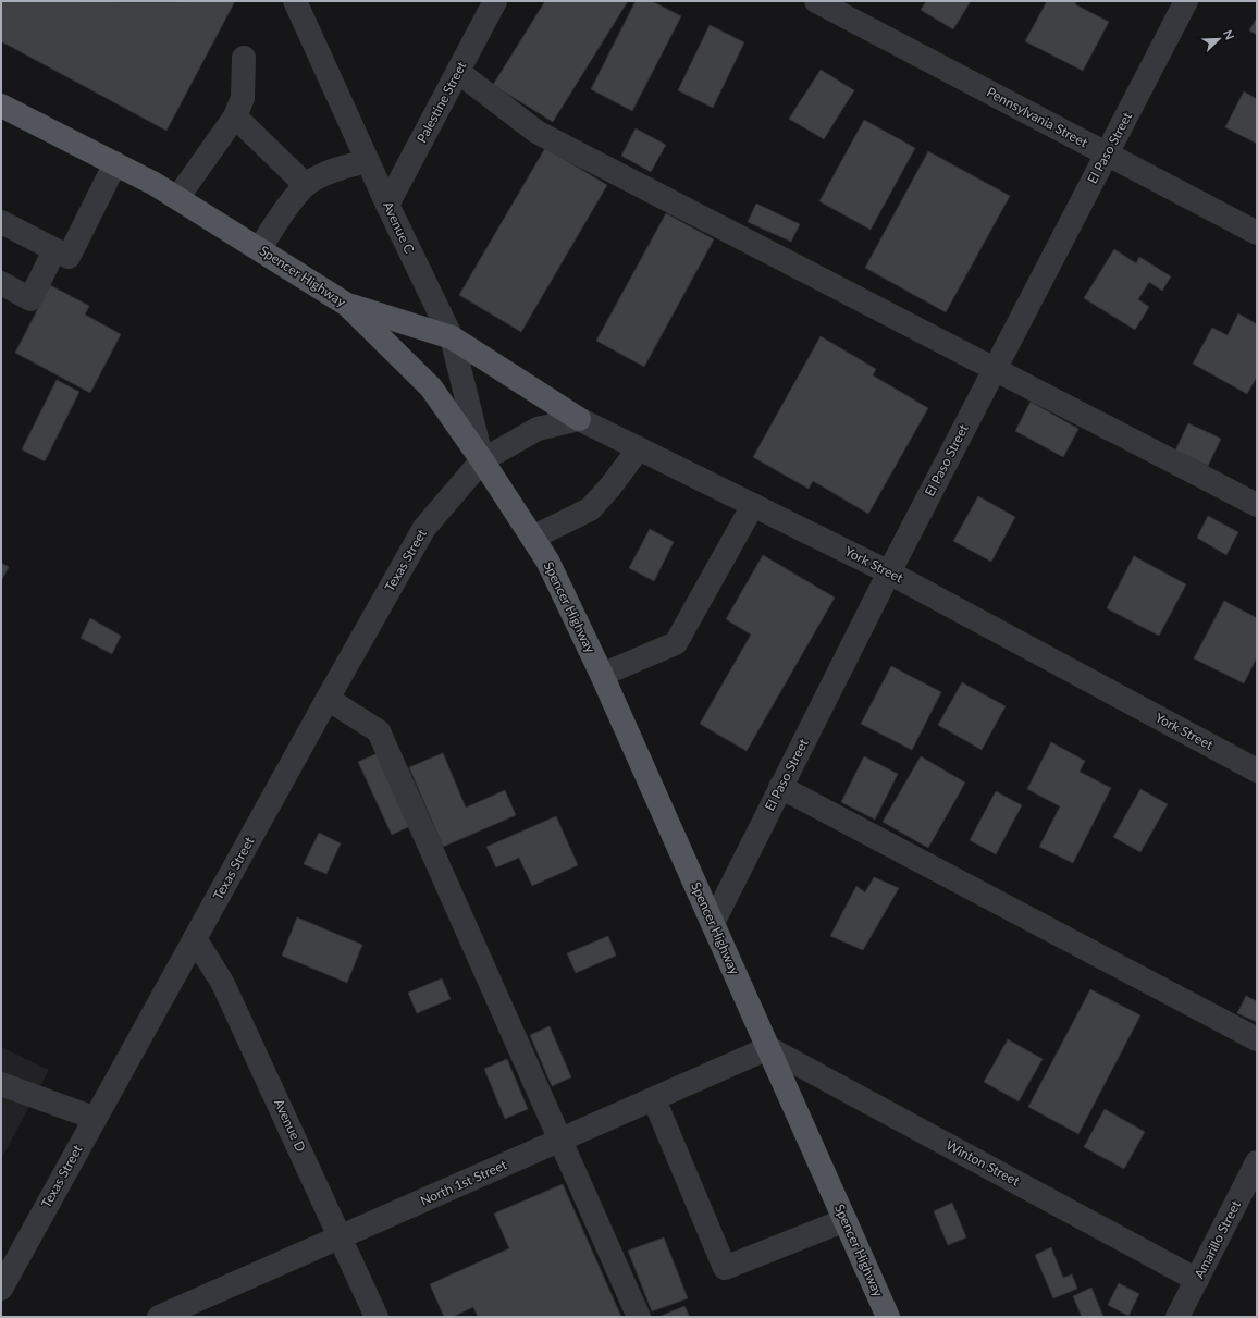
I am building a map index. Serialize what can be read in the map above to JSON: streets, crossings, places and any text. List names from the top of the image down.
{
  "streets": {
    "main road": ["Spencer Highway"],
    "street": [
      "Palestine Street",
      "Pennsylvania Street",
      "El Paso Street",
      "Avenue C",
      "Texas Street",
      "York Street",
      "Avenue D",
      "Winton Street",
      "North 1st Street",
      "Amarillo Street"
    ]
  },
  "crossings": [
    ["Palestine Street", "Avenue C"],
    ["Pennsylvania Street", "El Paso Street"],
    ["El Paso Street", "Spencer Highway"],
    ["El Paso Street", "York Street"],
    ["Avenue C", "Spencer Highway"],
    ["Avenue C", "Texas Street"],
    ["Spencer Highway", "Texas Street"],
    ["Spencer Highway", "Winton Street"],
    ["Spencer Highway", "North 1st Street"],
    ["Texas Street", "Avenue D"],
    ["Avenue D", "North 1st Street"],
    ["Winton Street", "North 1st Street"],
    ["Winton Street", "Amarillo Street"]
  ],
  "north": "top right"
}
